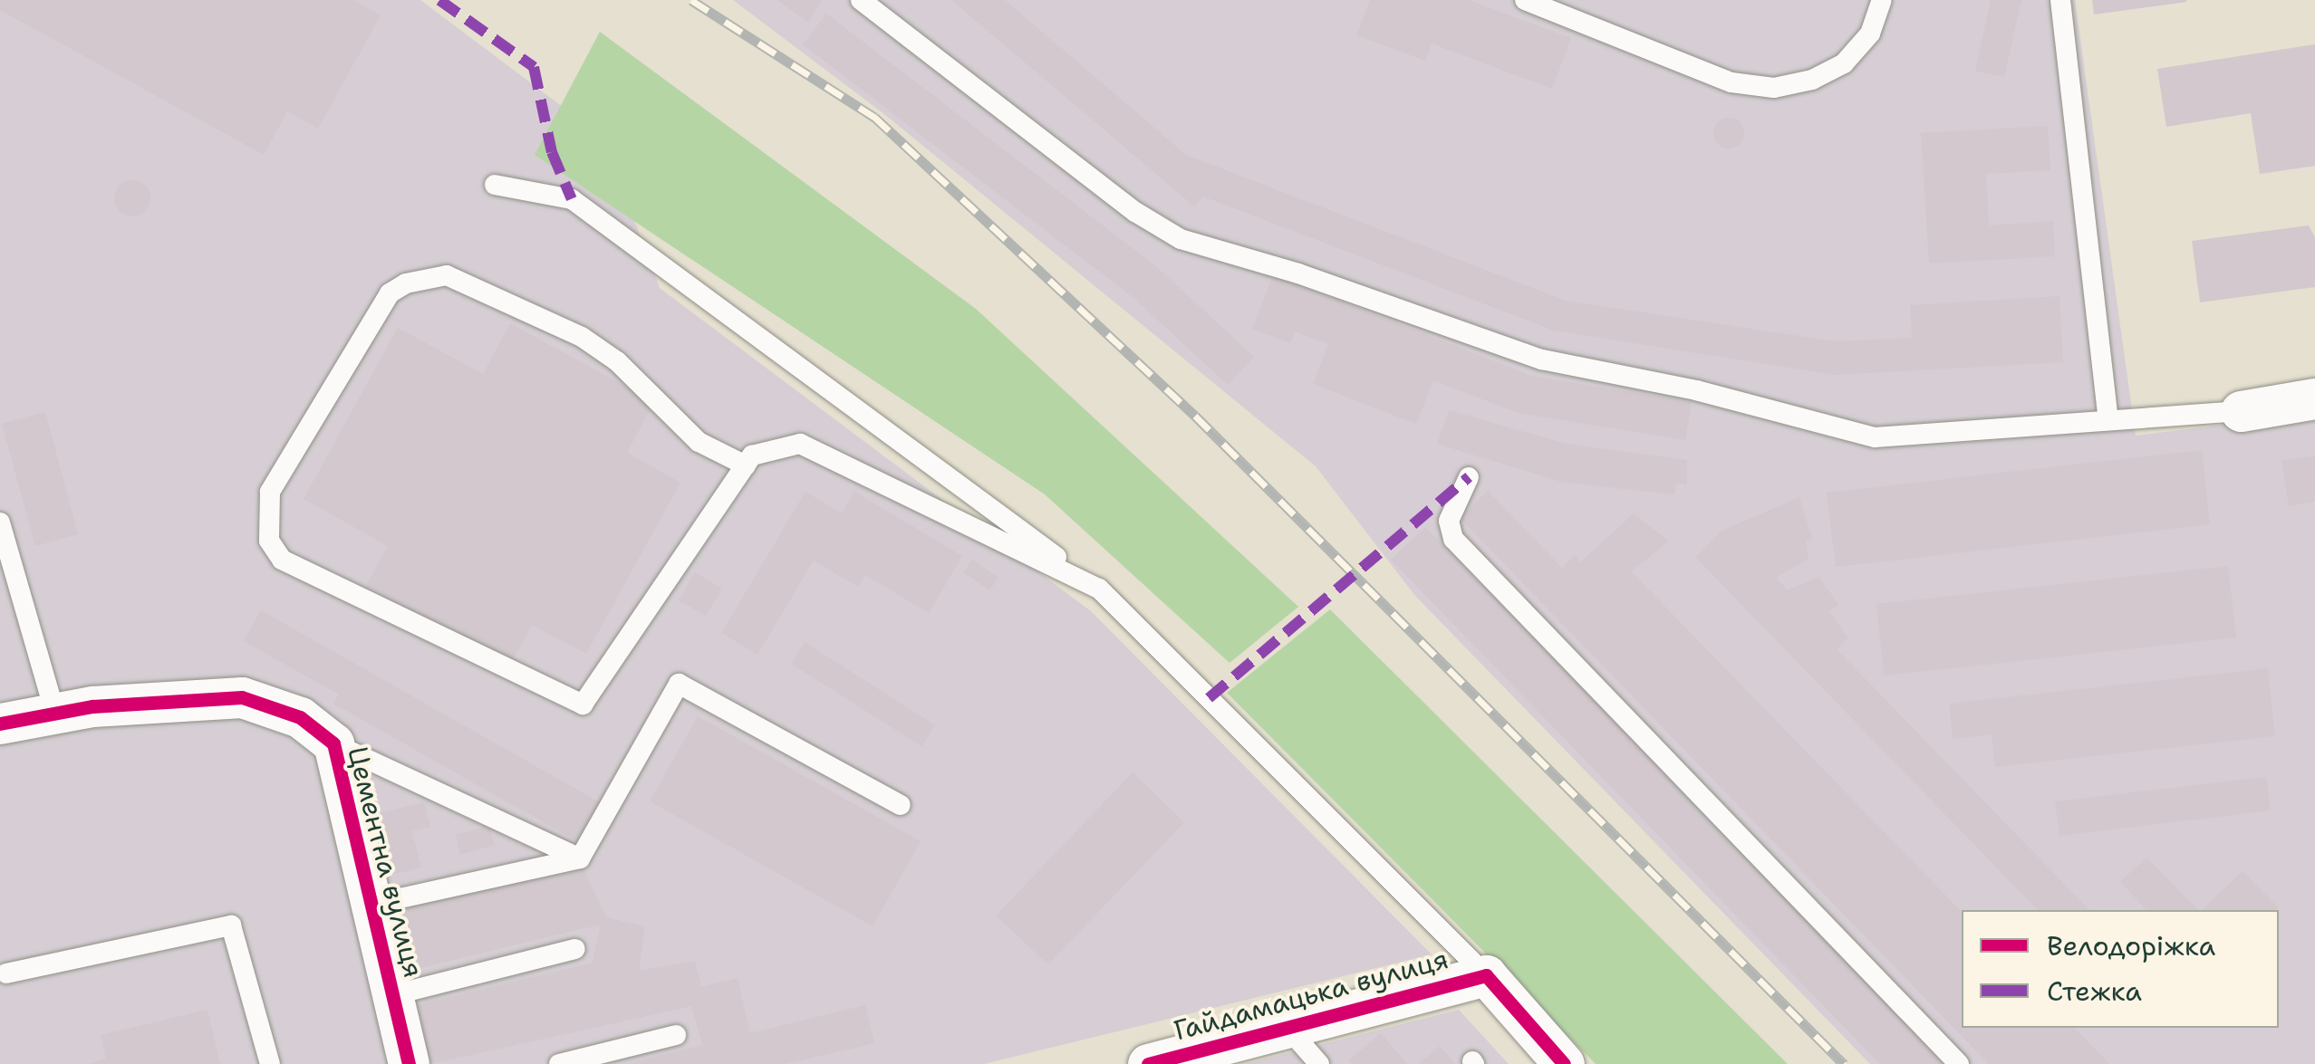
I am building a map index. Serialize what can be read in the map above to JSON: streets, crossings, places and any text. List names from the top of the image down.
{
  "streets": {
    "street": ["Цементна вулиця", "Гайдамацька вулиця"]
  },
  "legend": ["Велодоріжка", "Стежка"]
}
